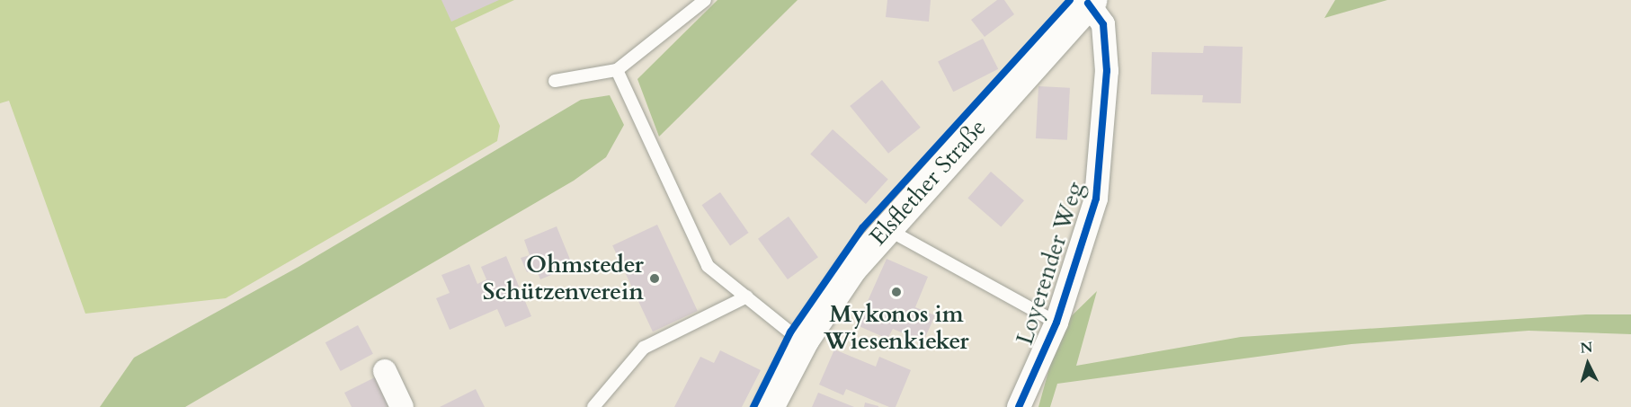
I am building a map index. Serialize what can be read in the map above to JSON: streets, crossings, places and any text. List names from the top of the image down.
{
  "streets": {
    "main road": ["Elsflether Straße"],
    "street": ["Loyerender Weg"]
  },
  "crossings": [
    ["Elsflether Straße", "Loyerender Weg"]
  ],
  "places": ["Ohmsteder Schützenverein", "Mykonos im Wiesenkieker"],
  "north": "top"
}
